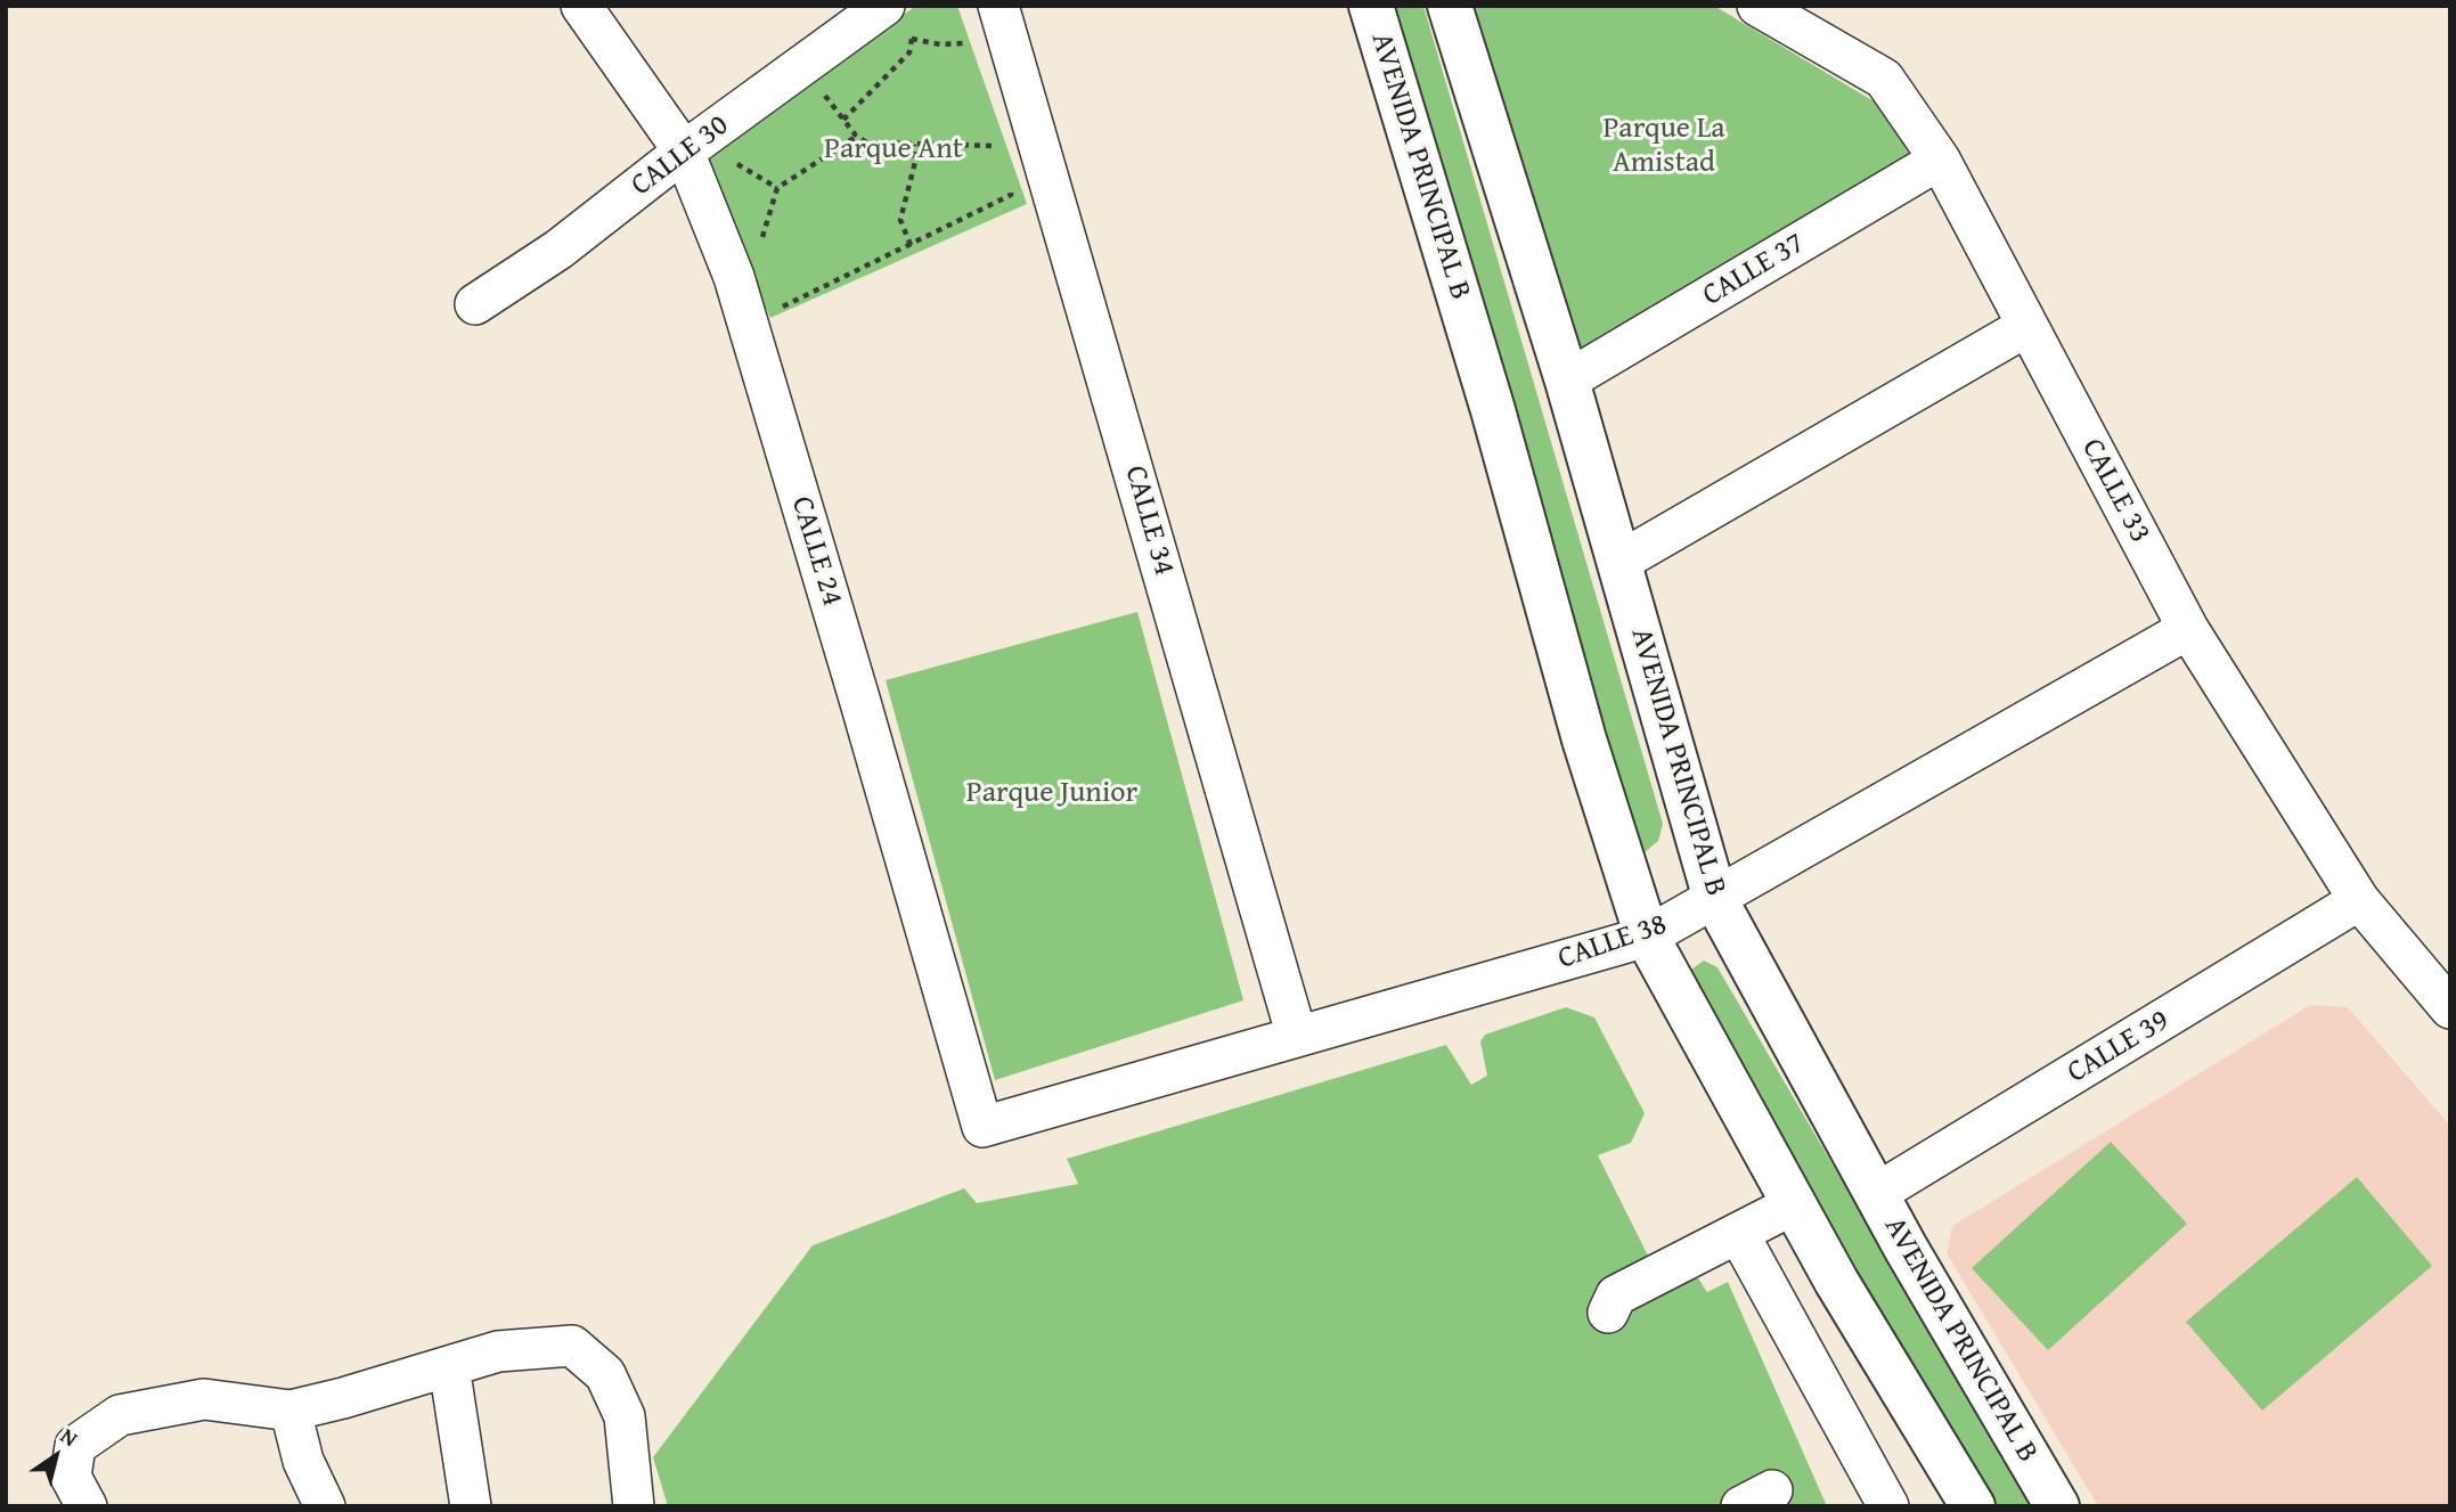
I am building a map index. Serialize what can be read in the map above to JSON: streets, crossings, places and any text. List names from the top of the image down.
{
  "streets": {
    "main road": ["AVENIDA PRINCIPAL B"],
    "street": [
      "CALLE 30",
      "CALLE 37",
      "CALLE 33",
      "CALLE 34",
      "CALLE 24",
      "CALLE 38",
      "CALLE 39"
    ]
  },
  "crossings": [
    ["CALLE 30", "CALLE 24"],
    ["AVENIDA PRINCIPAL B", "CALLE 37"],
    ["AVENIDA PRINCIPAL B", "CALLE 38"],
    ["AVENIDA PRINCIPAL B", "CALLE 39"],
    ["CALLE 37", "CALLE 33"],
    ["CALLE 33", "CALLE 38"],
    ["CALLE 33", "CALLE 39"],
    ["CALLE 34", "CALLE 38"],
    ["CALLE 24", "CALLE 38"]
  ],
  "parks": ["Parque La Amistad", "Parque Ant", "Parque Junior"],
  "north": "top right"
}
